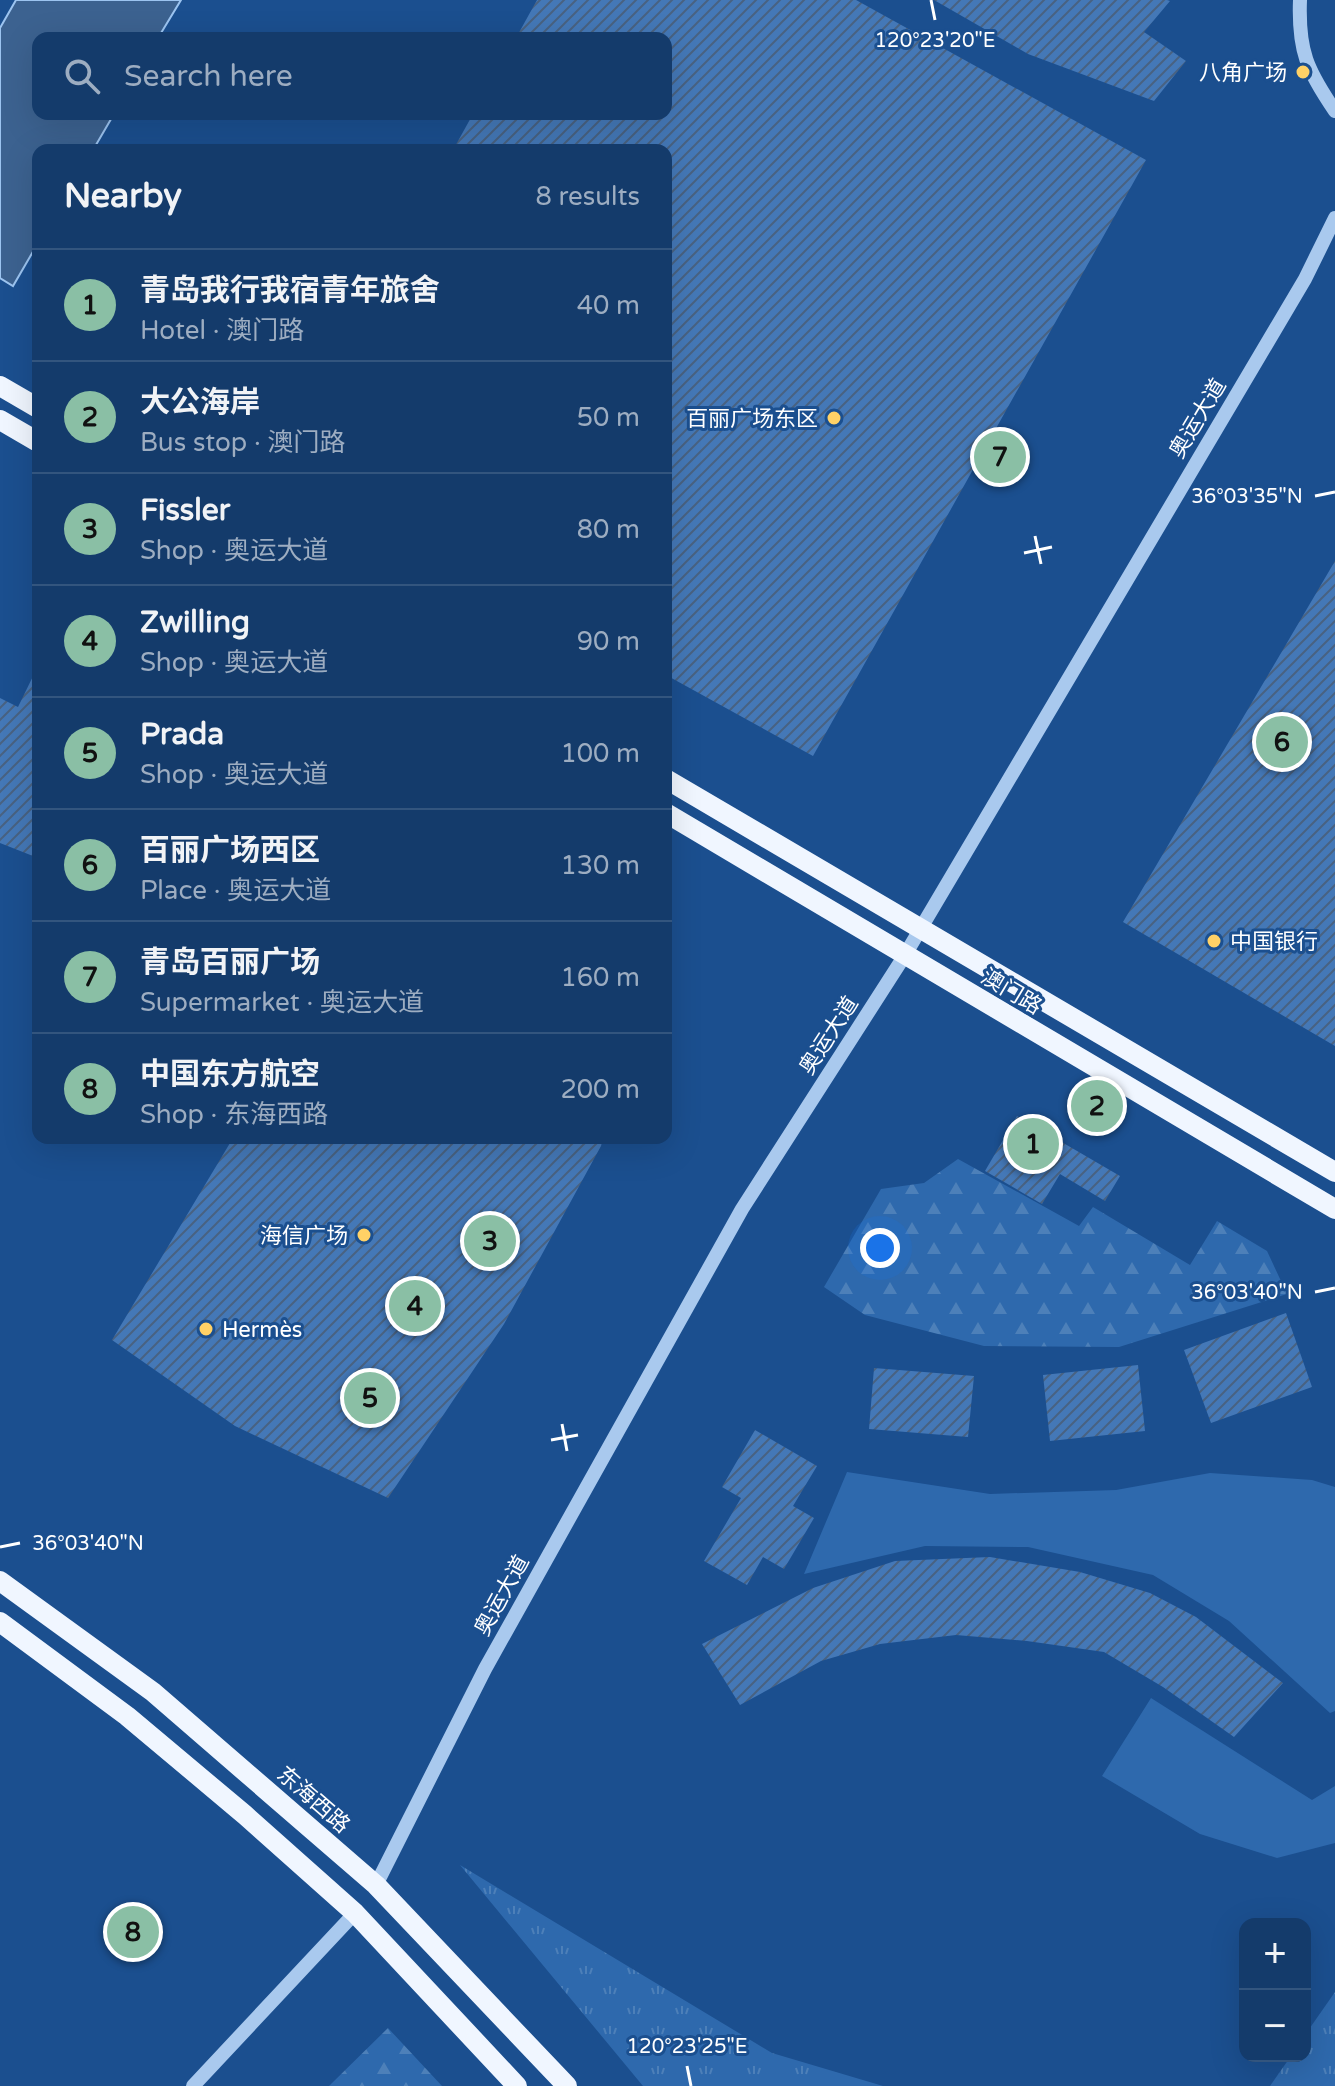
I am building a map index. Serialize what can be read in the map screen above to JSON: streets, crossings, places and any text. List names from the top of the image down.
{
  "streets": {
    "main road": ["澳门路", "东海西路"],
    "street": ["奥运大道"]
  },
  "crossings": [
    ["奥运大道", "澳门路"],
    ["奥运大道", "东海西路"]
  ],
  "places": [
    "八角广场",
    "百丽广场东区",
    "中国银行",
    "海信广场",
    "Hermès"
  ],
  "page": {
    "search": "Search here",
    "heading": ["Nearby", "8 results"],
    "list": [
      {
        "mark": "1",
        "name": "青岛我行我宿青年旅舍",
        "note": "Hotel · 澳门路",
        "value": "40 m"
      },
      {
        "mark": "2",
        "name": "大公海岸",
        "note": "Bus stop · 澳门路",
        "value": "50 m"
      },
      {
        "mark": "3",
        "name": "Fissler",
        "note": "Shop · 奥运大道",
        "value": "80 m"
      },
      {
        "mark": "4",
        "name": "Zwilling",
        "note": "Shop · 奥运大道",
        "value": "90 m"
      },
      {
        "mark": "5",
        "name": "Prada",
        "note": "Shop · 奥运大道",
        "value": "100 m"
      },
      {
        "mark": "6",
        "name": "百丽广场西区",
        "note": "Place · 奥运大道",
        "value": "130 m"
      },
      {
        "mark": "7",
        "name": "青岛百丽广场",
        "note": "Supermarket · 奥运大道",
        "value": "160 m"
      },
      {
        "mark": "8",
        "name": "中国东方航空",
        "note": "Shop · 东海西路",
        "value": "200 m"
      }
    ],
    "pins": [
      "7",
      "6",
      "2",
      "1",
      "3",
      "4",
      "5",
      "8"
    ],
    "map_buttons": ["+", "−"]
  },
  "coordinates": [
    "120°23'20\"E",
    "36°03'35\"N",
    "36°03'40\"N",
    "120°23'25\"E"
  ]
}
